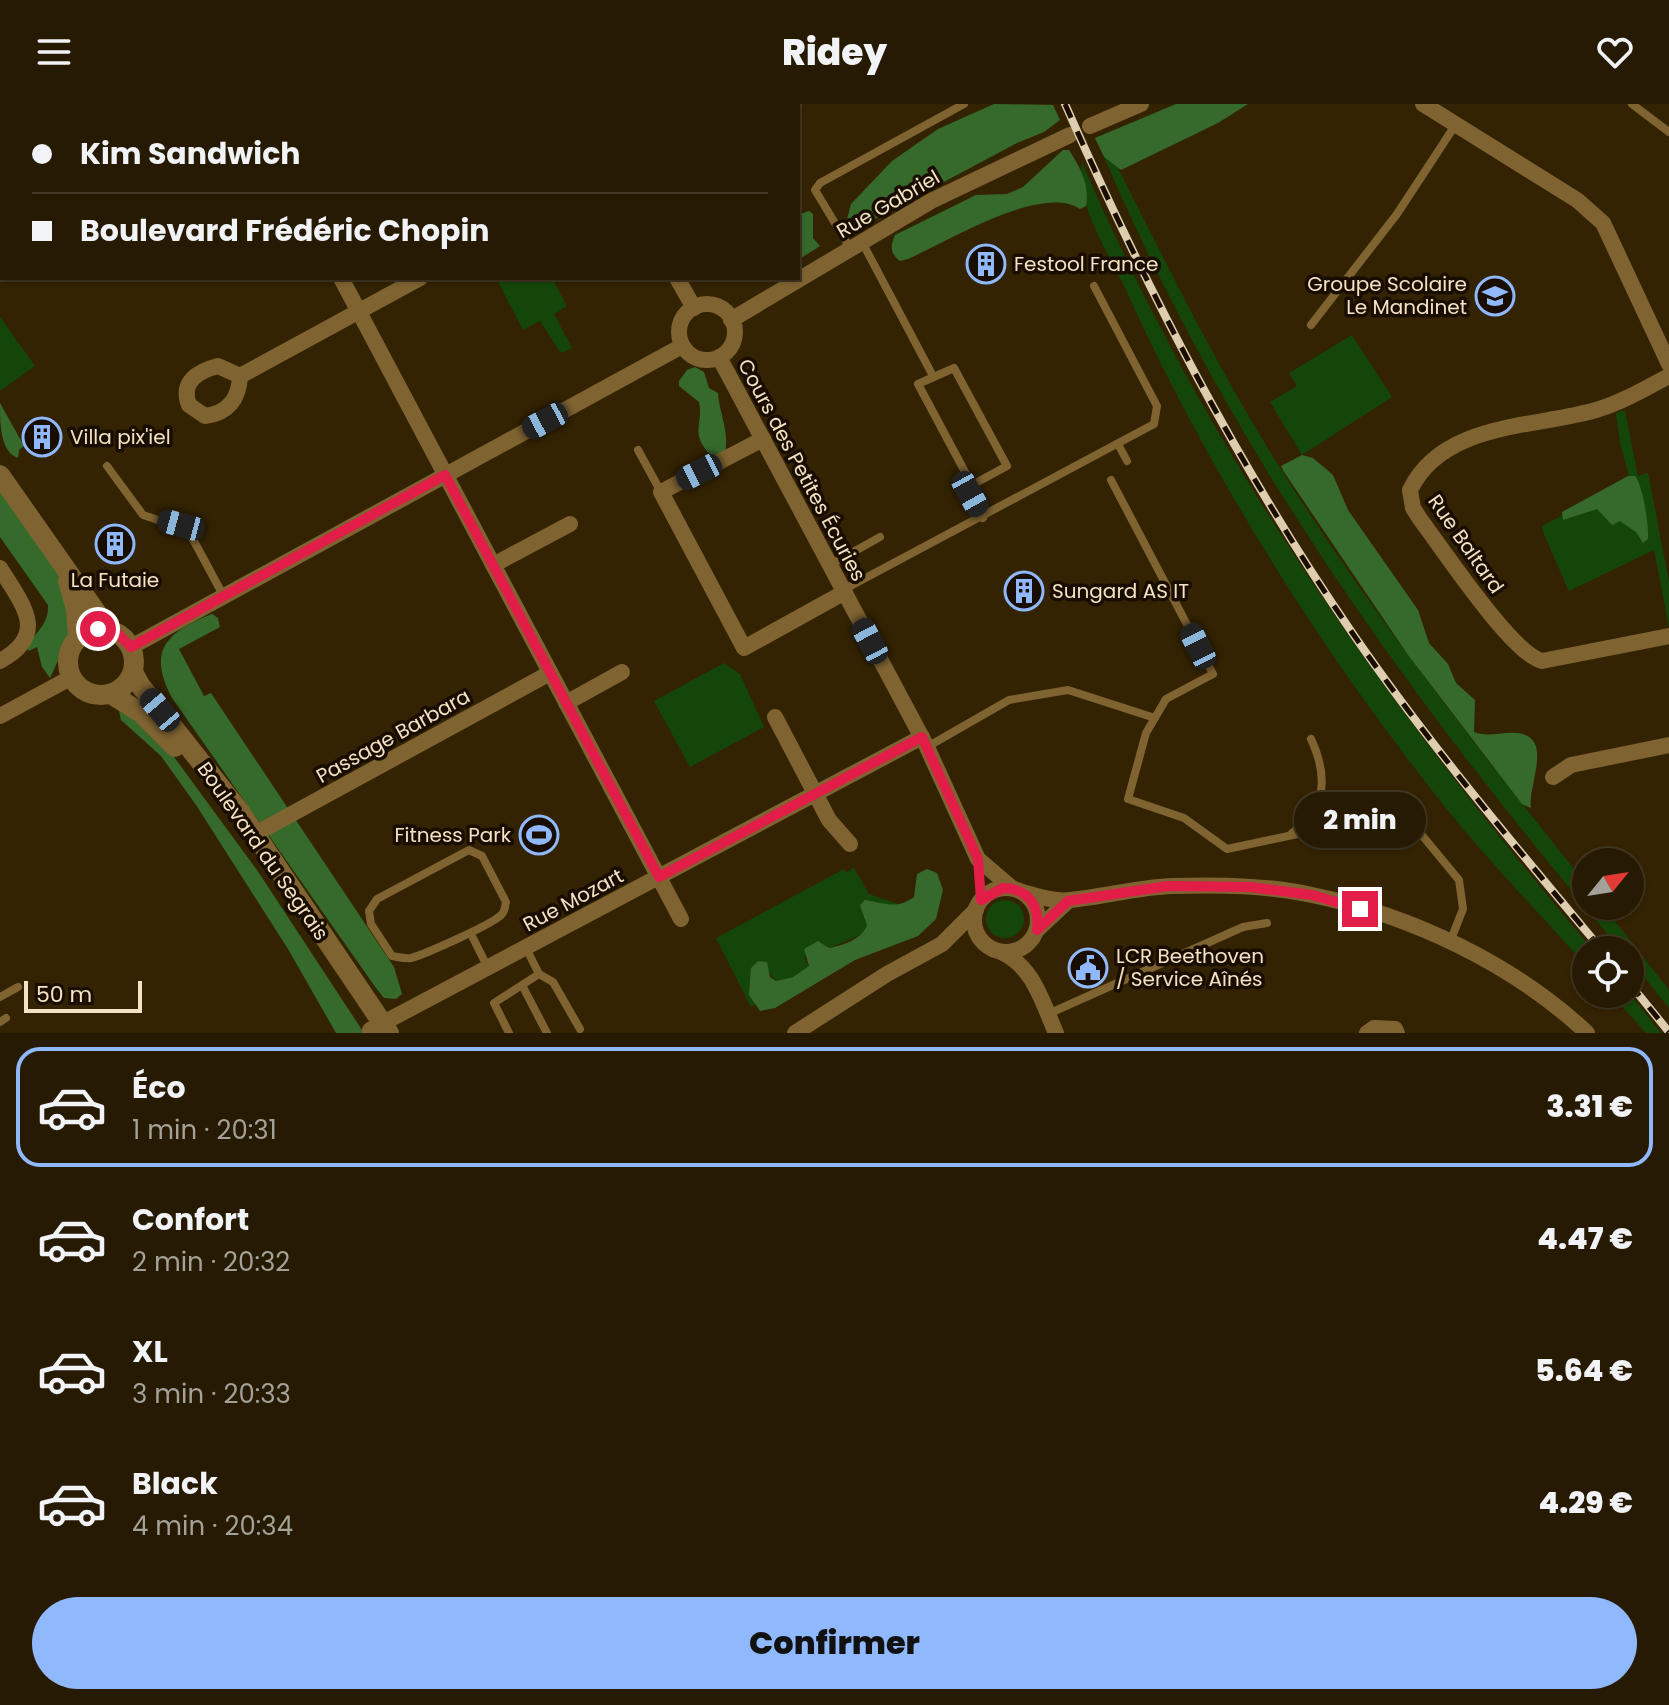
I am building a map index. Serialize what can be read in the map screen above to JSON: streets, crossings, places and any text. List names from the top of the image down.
{
  "streets": {
    "street": [
      "Rue Gabriel",
      "Cours des Petites Écuries",
      "Rue Baltard",
      "Passage Barbara",
      "Boulevard du Segrais",
      "Rue Mozart"
    ]
  },
  "crossings": [
    ["Rue Gabriel", "Cours des Petites Écuries"],
    ["Cours des Petites Écuries", "Rue Mozart"],
    ["Passage Barbara", "Boulevard du Segrais"],
    ["Boulevard du Segrais", "Rue Mozart"]
  ],
  "places": {
    "building": [
      "Festool France",
      "Villa pix'iel",
      "La Futaie",
      "Sungard AS IT"
    ],
    "school or university": ["Groupe Scolaire Le Mandinet"],
    "sports": ["Fitness Park"],
    "public building": ["LCR Beethoven / Service Aînés"]
  },
  "scale_bar": "50 m",
  "north": "top right",
  "page": {
    "header": "Ridey",
    "banner": ["Kim Sandwich", "Boulevard Frédéric Chopin"],
    "bubble": "2 min",
    "scale": "50 m",
    "list": [
      {
        "name": "Éco",
        "note": "1 min · 20:31",
        "value": "3.31 €"
      },
      {
        "name": "Confort",
        "note": "2 min · 20:32",
        "value": "4.47 €"
      },
      {
        "name": "XL",
        "note": "3 min · 20:33",
        "value": "5.64 €"
      },
      {
        "name": "Black",
        "note": "4 min · 20:34",
        "value": "4.29 €"
      }
    ],
    "buttons": "Confirmer"
  }
}
